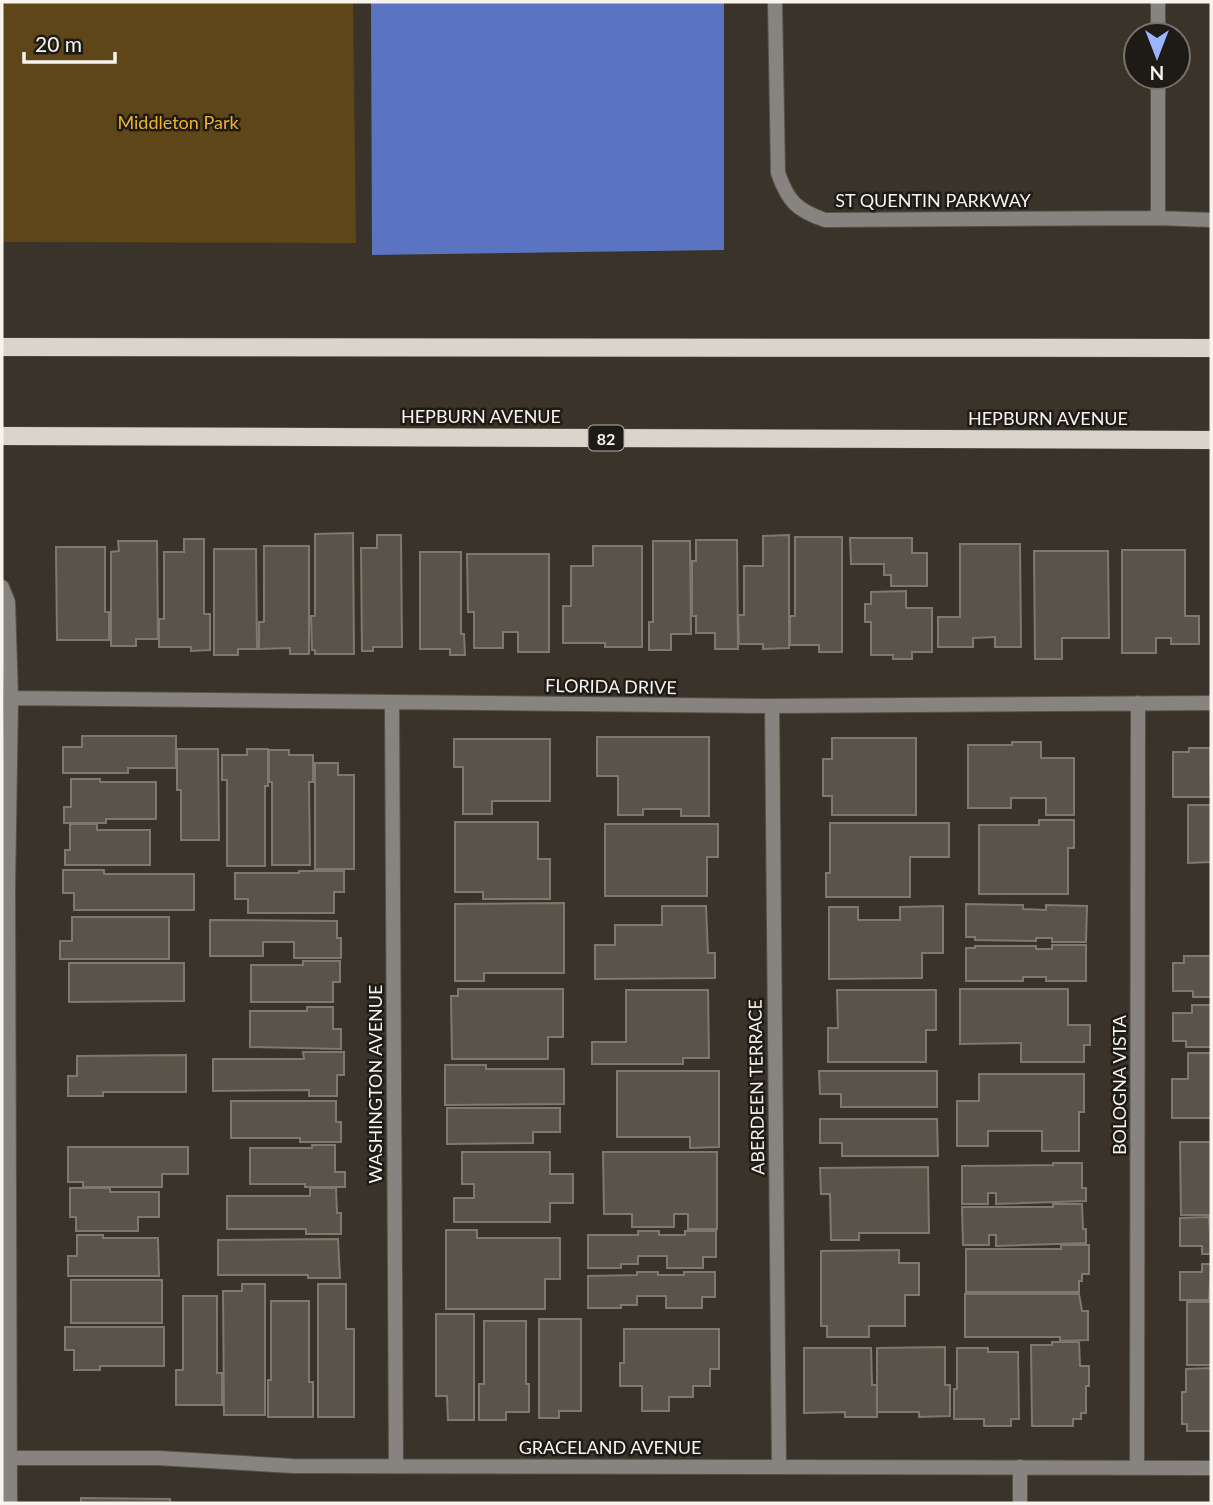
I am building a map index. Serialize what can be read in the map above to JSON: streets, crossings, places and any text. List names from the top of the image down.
{
  "streets": {
    "main road": ["HEPBURN AVENUE", "82"],
    "street": [
      "ST QUENTIN PARKWAY",
      "FLORIDA DRIVE",
      "WASHINGTON AVENUE",
      "BOLOGNA VISTA",
      "ABERDEEN TERRACE",
      "GRACELAND AVENUE"
    ]
  },
  "crossings": [
    ["FLORIDA DRIVE", "WASHINGTON AVENUE"],
    ["FLORIDA DRIVE", "BOLOGNA VISTA"],
    ["FLORIDA DRIVE", "ABERDEEN TERRACE"],
    ["WASHINGTON AVENUE", "GRACELAND AVENUE"],
    ["BOLOGNA VISTA", "GRACELAND AVENUE"],
    ["ABERDEEN TERRACE", "GRACELAND AVENUE"]
  ],
  "parks": ["Middleton Park"],
  "scale_bar": "20 m",
  "north": "bottom"
}
